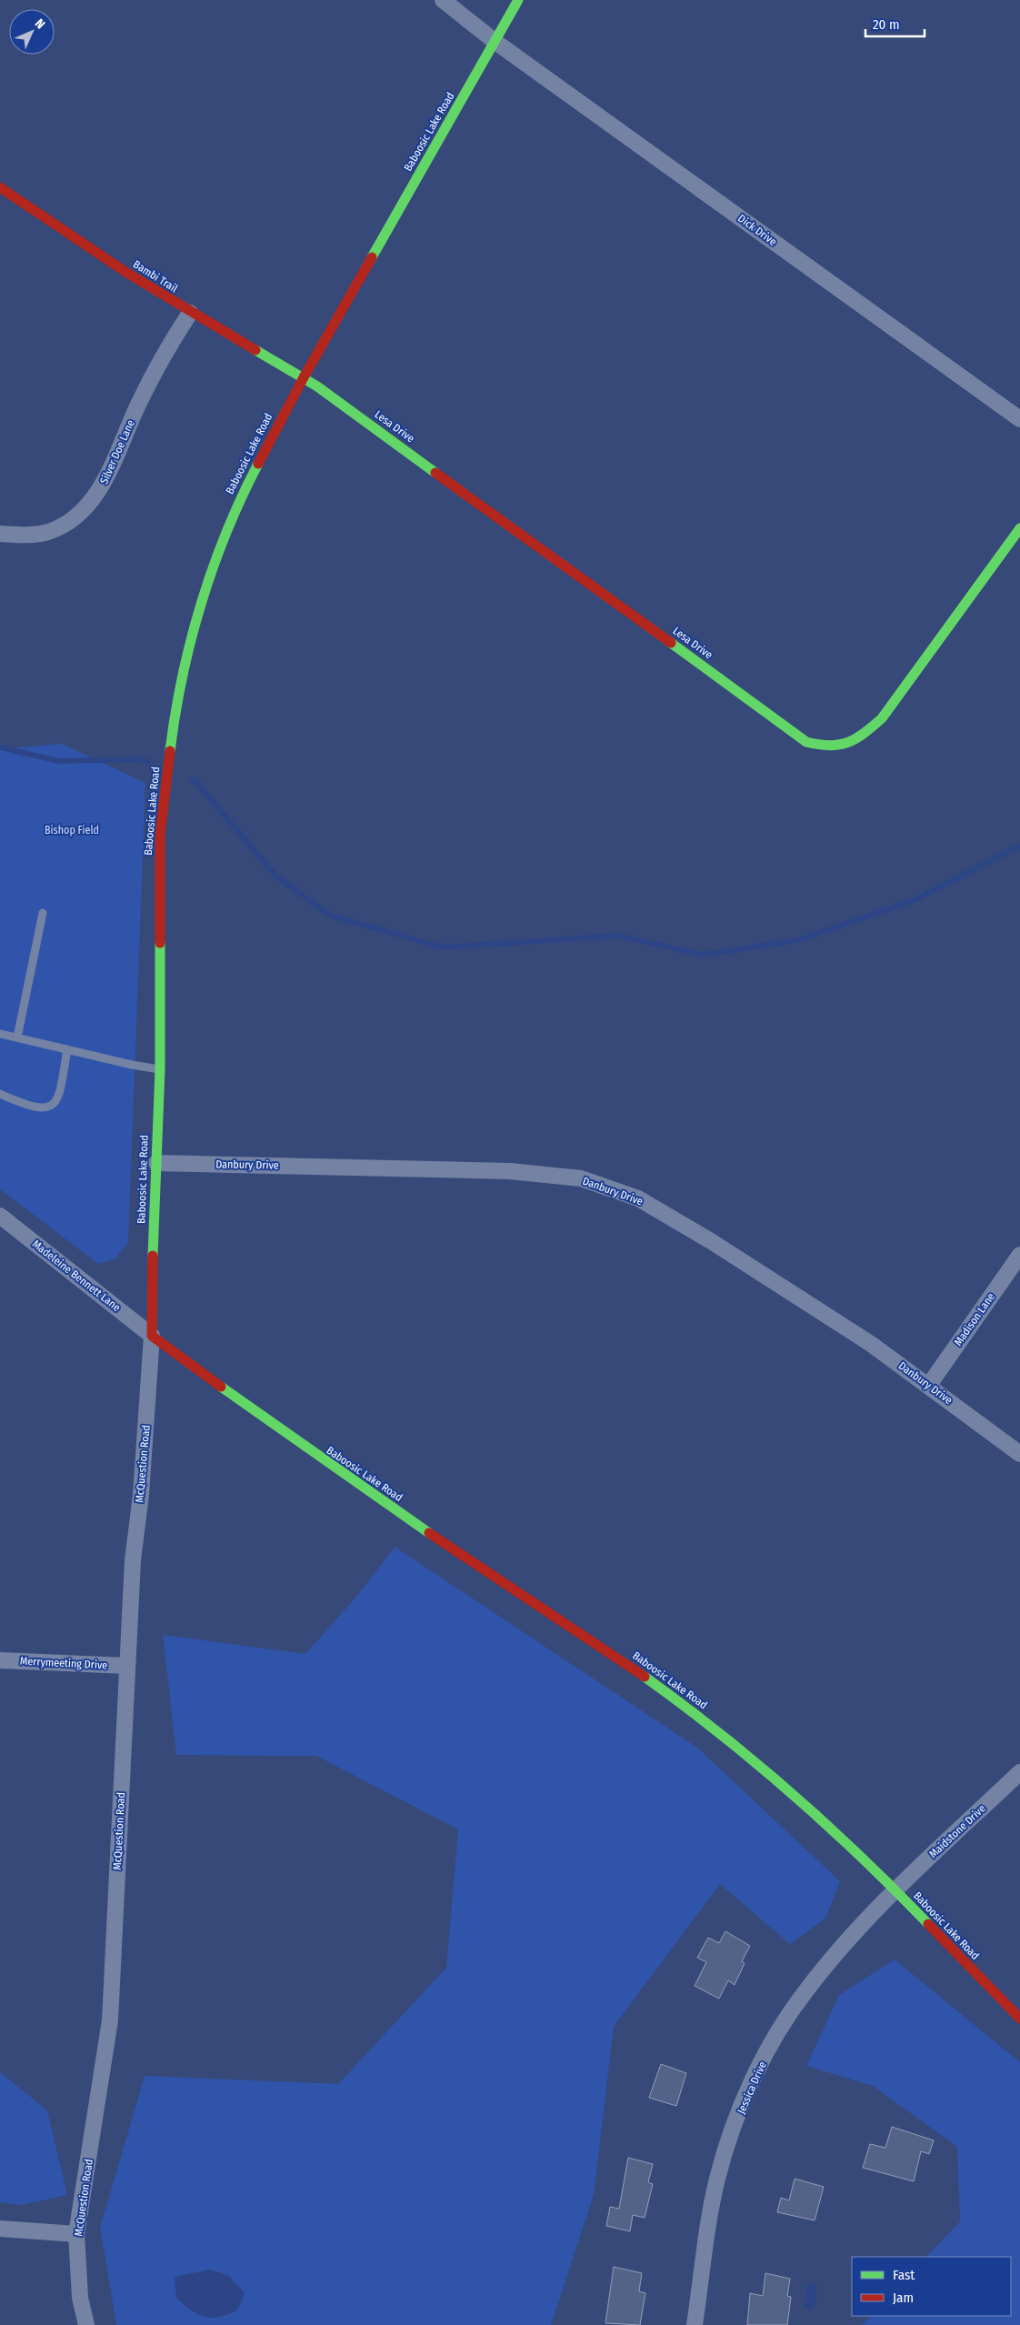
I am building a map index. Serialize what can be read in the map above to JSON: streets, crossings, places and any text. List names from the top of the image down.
{
  "streets": {
    "street": [
      "Baboosic Lake Road",
      "Dick Drive",
      "Bambi Trail",
      "Lesa Drive",
      "Silver Doe Lane",
      "Danbury Drive",
      "Madeleine Bennett Lane",
      "Madison Lane",
      "McQuestion Road",
      "Merrymeeting Drive",
      "Maidstone Drive",
      "Jessica Drive"
    ]
  },
  "crossings": [
    ["Baboosic Lake Road", "Dick Drive"],
    ["Baboosic Lake Road", "Bambi Trail"],
    ["Baboosic Lake Road", "Lesa Drive"],
    ["Baboosic Lake Road", "Danbury Drive"],
    ["Baboosic Lake Road", "Madeleine Bennett Lane"],
    ["Baboosic Lake Road", "McQuestion Road"],
    ["Baboosic Lake Road", "Maidstone Drive"],
    ["Baboosic Lake Road", "Jessica Drive"],
    ["Bambi Trail", "Lesa Drive"],
    ["Bambi Trail", "Silver Doe Lane"],
    ["Danbury Drive", "Madison Lane"],
    ["Madeleine Bennett Lane", "McQuestion Road"],
    ["McQuestion Road", "Merrymeeting Drive"],
    ["Maidstone Drive", "Jessica Drive"]
  ],
  "parks": ["Bishop Field"],
  "legend": ["Fast", "Jam"],
  "scale_bar": "20 m",
  "north": "top right"
}
